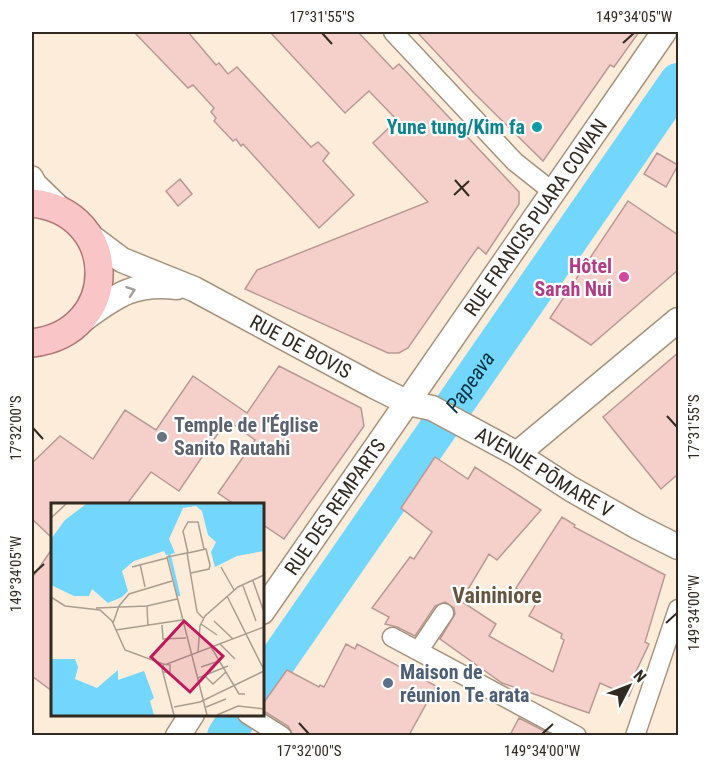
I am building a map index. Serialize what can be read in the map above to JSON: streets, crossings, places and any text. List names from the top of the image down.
{
  "streets": {
    "main road": [
      "RUE FRANCIS PUARA COWAN",
      "RUE DE BOVIS",
      "AVENUE PŌMARE V",
      "RUE DES REMPARTS"
    ]
  },
  "crossings": [
    ["RUE FRANCIS PUARA COWAN", "RUE DE BOVIS"],
    ["RUE FRANCIS PUARA COWAN", "AVENUE PŌMARE V"],
    ["RUE FRANCIS PUARA COWAN", "RUE DES REMPARTS"],
    ["RUE DE BOVIS", "AVENUE PŌMARE V"],
    ["RUE DE BOVIS", "RUE DES REMPARTS"],
    ["AVENUE PŌMARE V", "RUE DES REMPARTS"]
  ],
  "districts": ["Vaininiore"],
  "water": ["Papeava"],
  "places": [
    "Yune tung/Kim fa",
    "Hôtel Sarah Nui",
    "Temple de l'Église Sanito Rautahi",
    "Maison de réunion Te arata"
  ],
  "north": "top right",
  "coordinates": [
    "17°31'55\"S",
    "149°34'05\"W",
    "17°32'00\"S",
    "149°34'00\"W"
  ]
}
